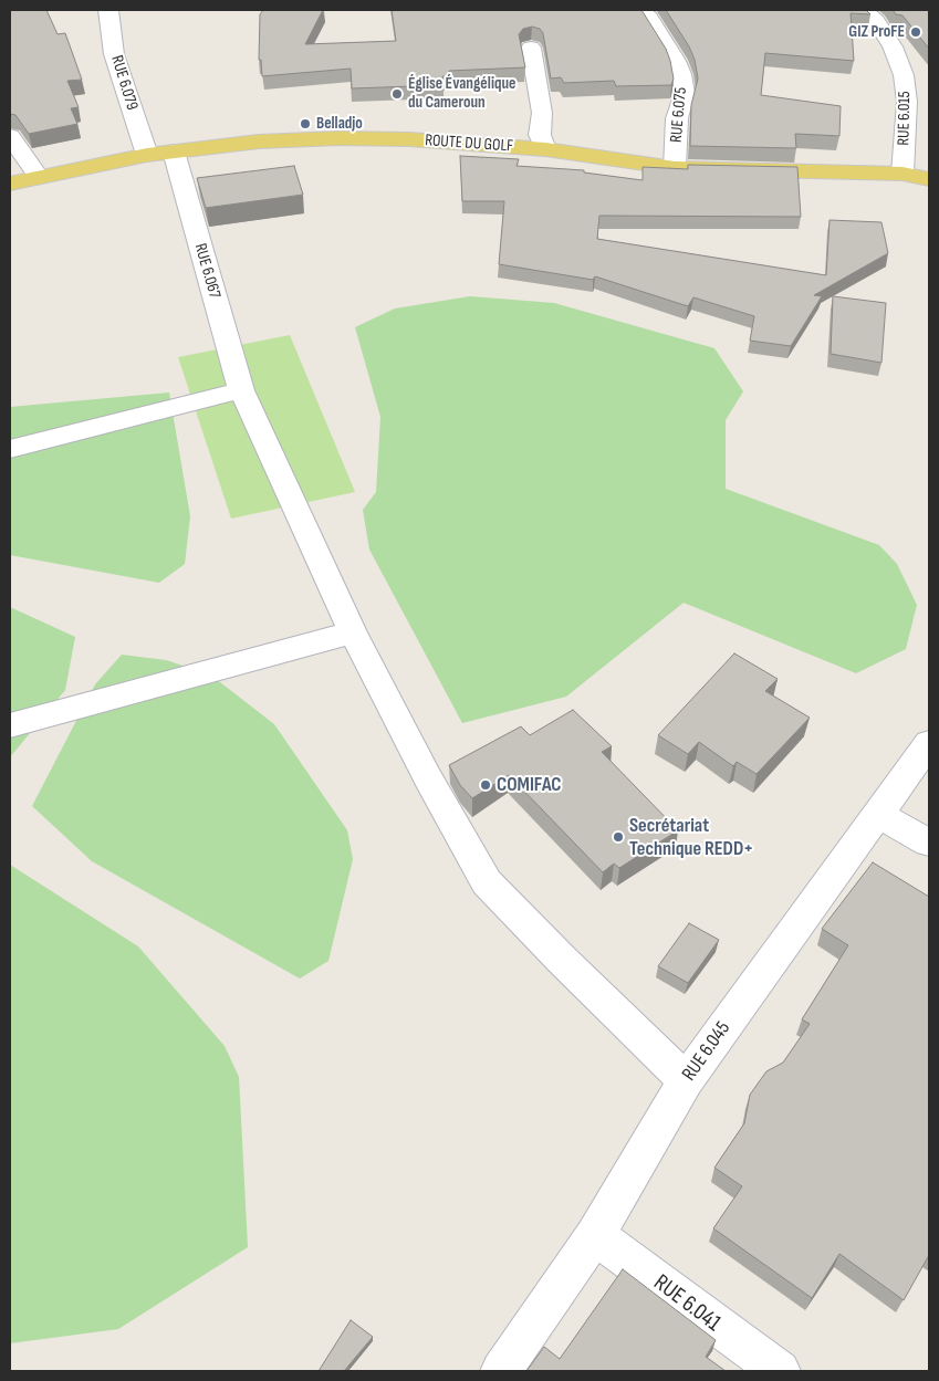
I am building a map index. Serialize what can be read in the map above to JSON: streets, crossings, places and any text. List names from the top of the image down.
{
  "streets": {
    "main road": ["ROUTE DU GOLF"],
    "street": [
      "RUE 6.079",
      "RUE 6.075",
      "RUE 6.015",
      "RUE 6.067",
      "RUE 6.045",
      "RUE 6.041"
    ]
  },
  "crossings": [
    ["RUE 6.079", "ROUTE DU GOLF"],
    ["RUE 6.075", "ROUTE DU GOLF"],
    ["RUE 6.015", "ROUTE DU GOLF"],
    ["ROUTE DU GOLF", "RUE 6.067"],
    ["RUE 6.067", "RUE 6.045"],
    ["RUE 6.045", "RUE 6.041"]
  ],
  "places": [
    "GIZ ProFE",
    "Église Évangélique du Cameroun",
    "Belladjo",
    "COMIFAC",
    "Secrétariat Technique REDD+"
  ]
}
